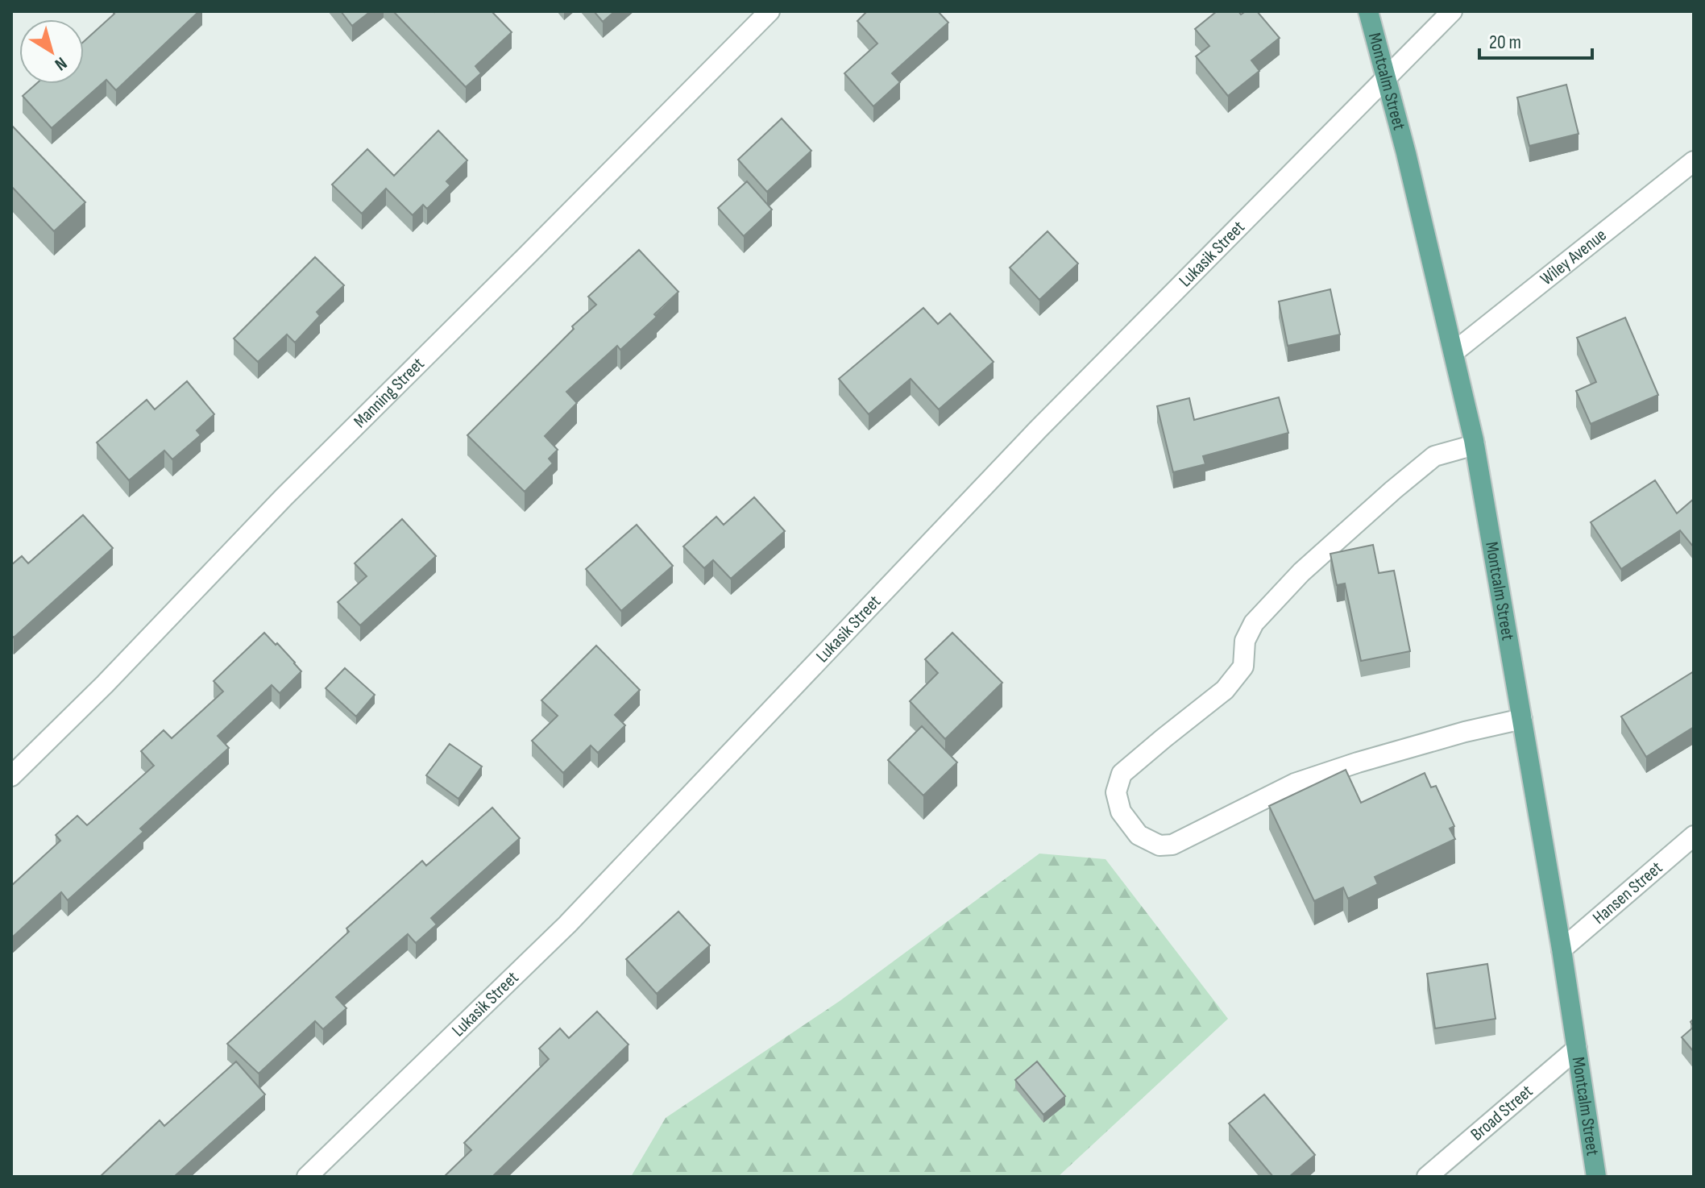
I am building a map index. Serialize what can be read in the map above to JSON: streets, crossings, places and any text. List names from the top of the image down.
{
  "streets": {
    "main road": ["Montcalm Street"],
    "street": [
      "Lukasik Street",
      "Wiley Avenue",
      "Manning Street",
      "Hansen Street",
      "Broad Street"
    ]
  },
  "crossings": [
    ["Montcalm Street", "Lukasik Street"],
    ["Montcalm Street", "Wiley Avenue"],
    ["Montcalm Street", "Hansen Street"],
    ["Montcalm Street", "Broad Street"]
  ],
  "scale_bar": "20 m",
  "north": "bottom right"
}
